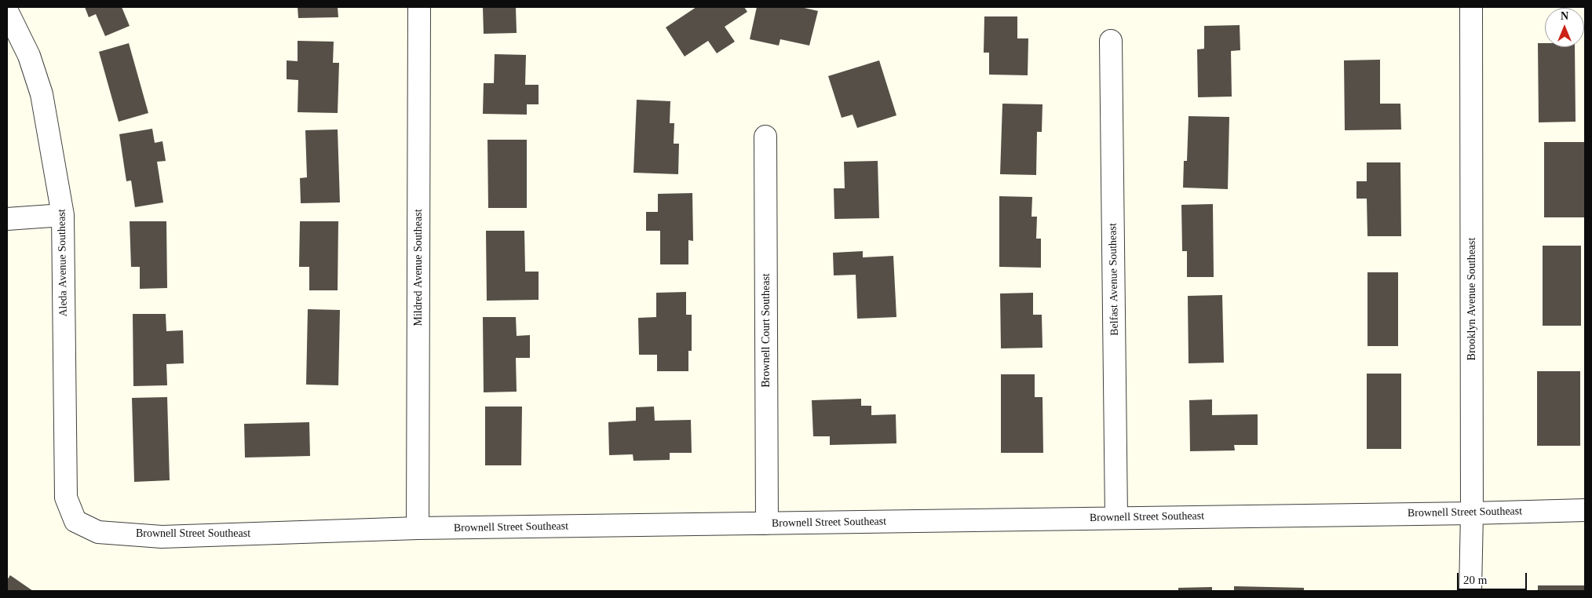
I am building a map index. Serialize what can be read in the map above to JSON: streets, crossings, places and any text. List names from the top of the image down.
{
  "streets": {
    "street": [
      "Aleda Avenue Southeast",
      "Mildred Avenue Southeast",
      "Belfast Avenue Southeast",
      "Brooklyn Avenue Southeast",
      "Brownell Court Southeast",
      "Brownell Street Southeast"
    ]
  },
  "crossings": [
    ["Aleda Avenue Southeast", "Brownell Street Southeast"],
    ["Mildred Avenue Southeast", "Brownell Street Southeast"],
    ["Belfast Avenue Southeast", "Brownell Street Southeast"],
    ["Brooklyn Avenue Southeast", "Brownell Street Southeast"],
    ["Brownell Court Southeast", "Brownell Street Southeast"]
  ],
  "scale_bar": "20 m",
  "north": "top"
}
